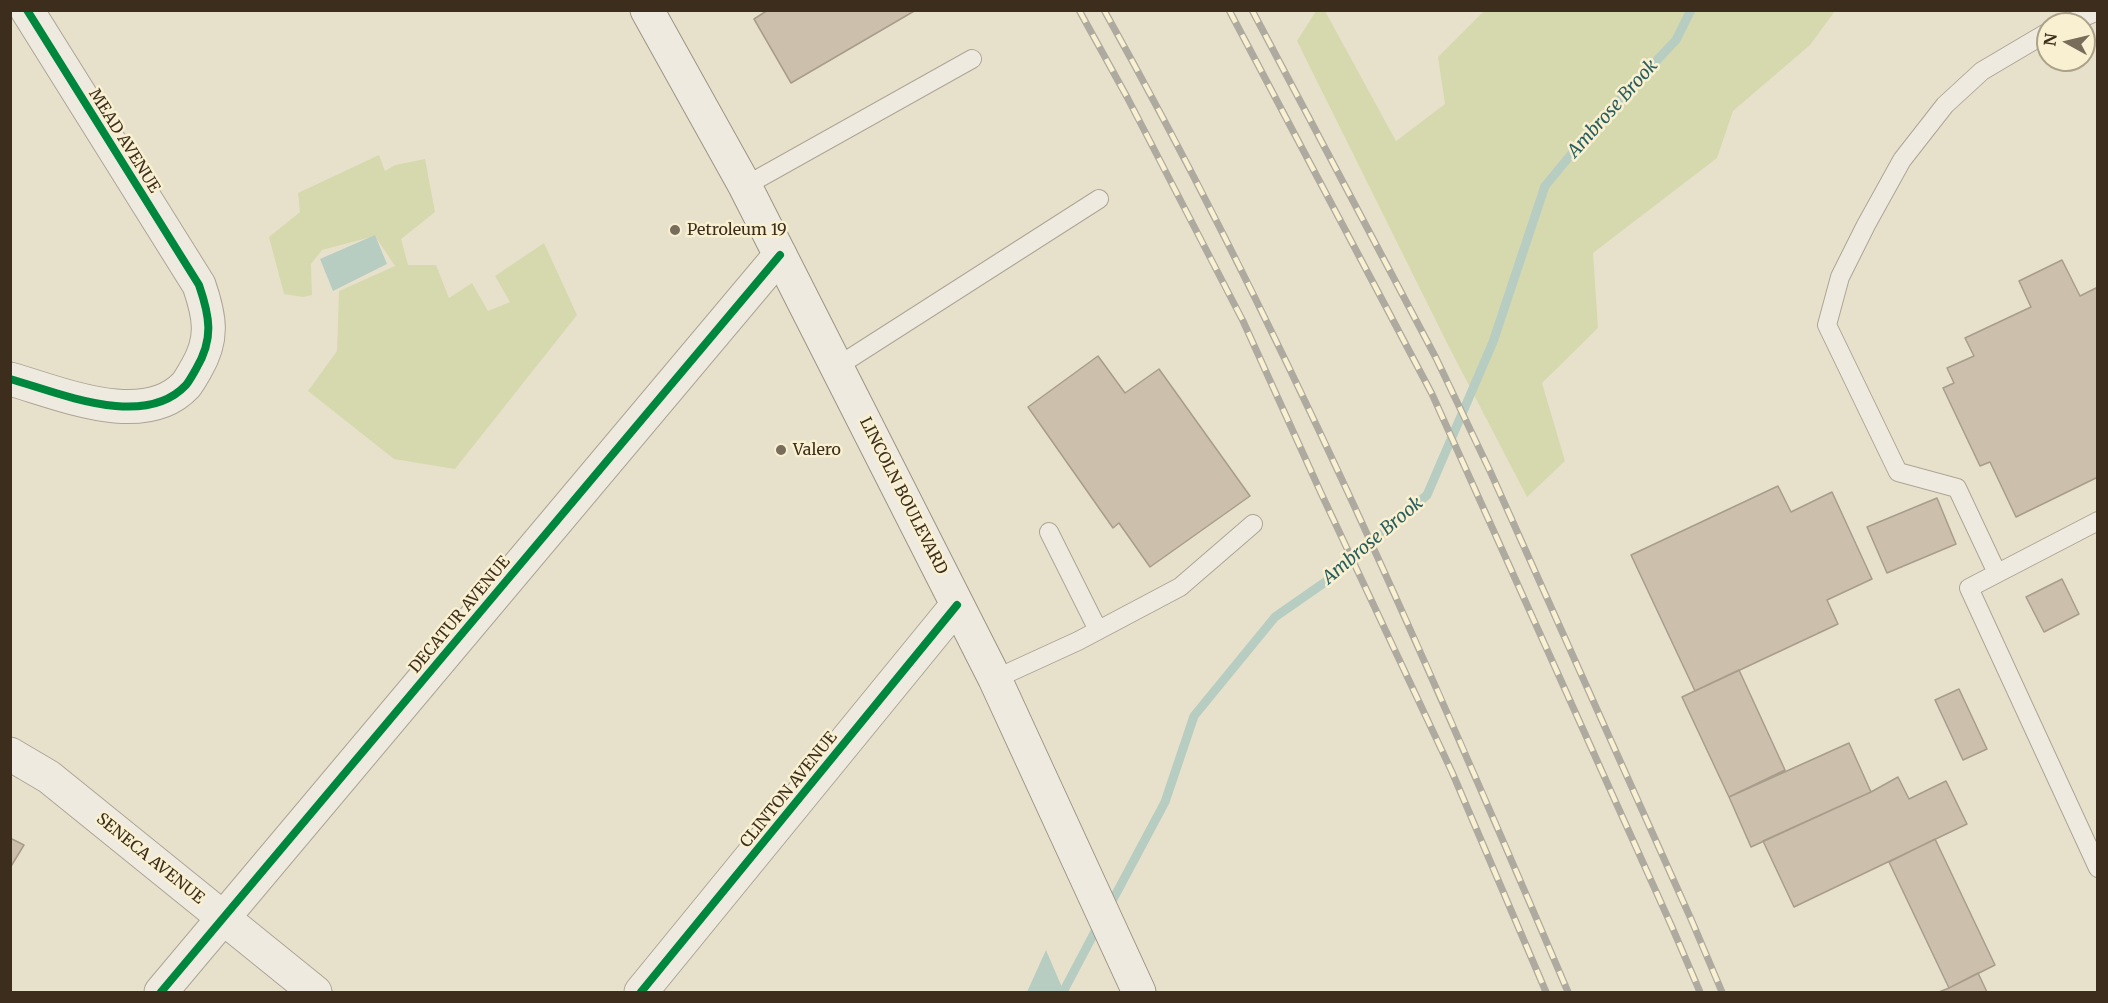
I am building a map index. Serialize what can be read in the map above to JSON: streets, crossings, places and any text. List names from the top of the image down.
{
  "streets": {
    "street": [
      "MEAD AVENUE",
      "LINCOLN BOULEVARD",
      "DECATUR AVENUE",
      "CLINTON AVENUE",
      "SENECA AVENUE"
    ]
  },
  "crossings": [
    ["LINCOLN BOULEVARD", "DECATUR AVENUE"],
    ["LINCOLN BOULEVARD", "CLINTON AVENUE"],
    ["DECATUR AVENUE", "SENECA AVENUE"]
  ],
  "water": ["Ambrose Brook"],
  "places": ["Petroleum 19", "Valero"],
  "north": "left"
}
